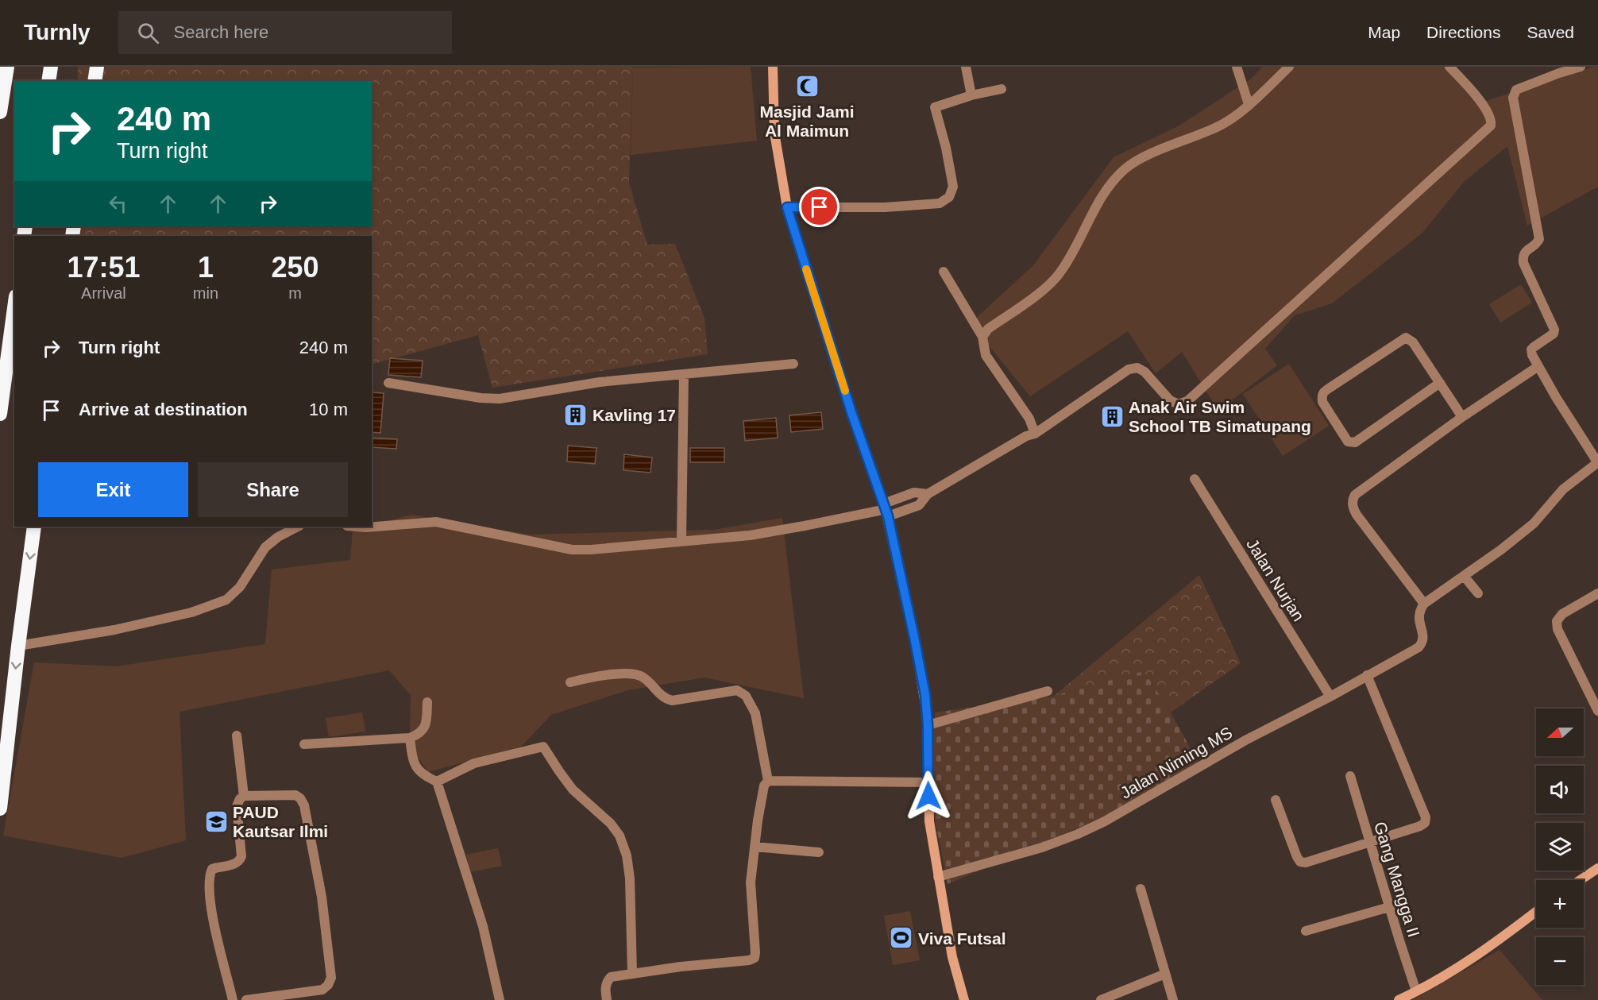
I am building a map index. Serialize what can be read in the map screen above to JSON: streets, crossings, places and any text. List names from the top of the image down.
{
  "streets": {
    "street": ["Jalan Nurjan", "Jalan Niming MS", "Gang Mangga II"]
  },
  "crossings": [
    ["Jalan Nurjan", "Jalan Niming MS"]
  ],
  "places": {
    "mosque": ["Masjid Jami Al Maimun"],
    "building": ["Kavling 17", "Anak Air Swim School TB Simatupang"],
    "school or university": ["PAUD Kautsar Ilmi"],
    "sports": ["Viva Futsal"]
  },
  "north": "left",
  "page": {
    "header": "Turnly",
    "search": "Search here",
    "nav": ["Map", "Directions", "Saved"],
    "turn": ["240 m", "Turn right"],
    "eta": [
      "17:51",
      "Arrival",
      "1",
      "min",
      "250",
      "m"
    ],
    "list": [
      {
        "name": "Turn right",
        "value": "240 m"
      },
      {
        "name": "Arrive at destination",
        "value": "10 m"
      }
    ],
    "buttons": ["Exit", "Share"],
    "map_buttons": ["+", "−"]
  }
}
